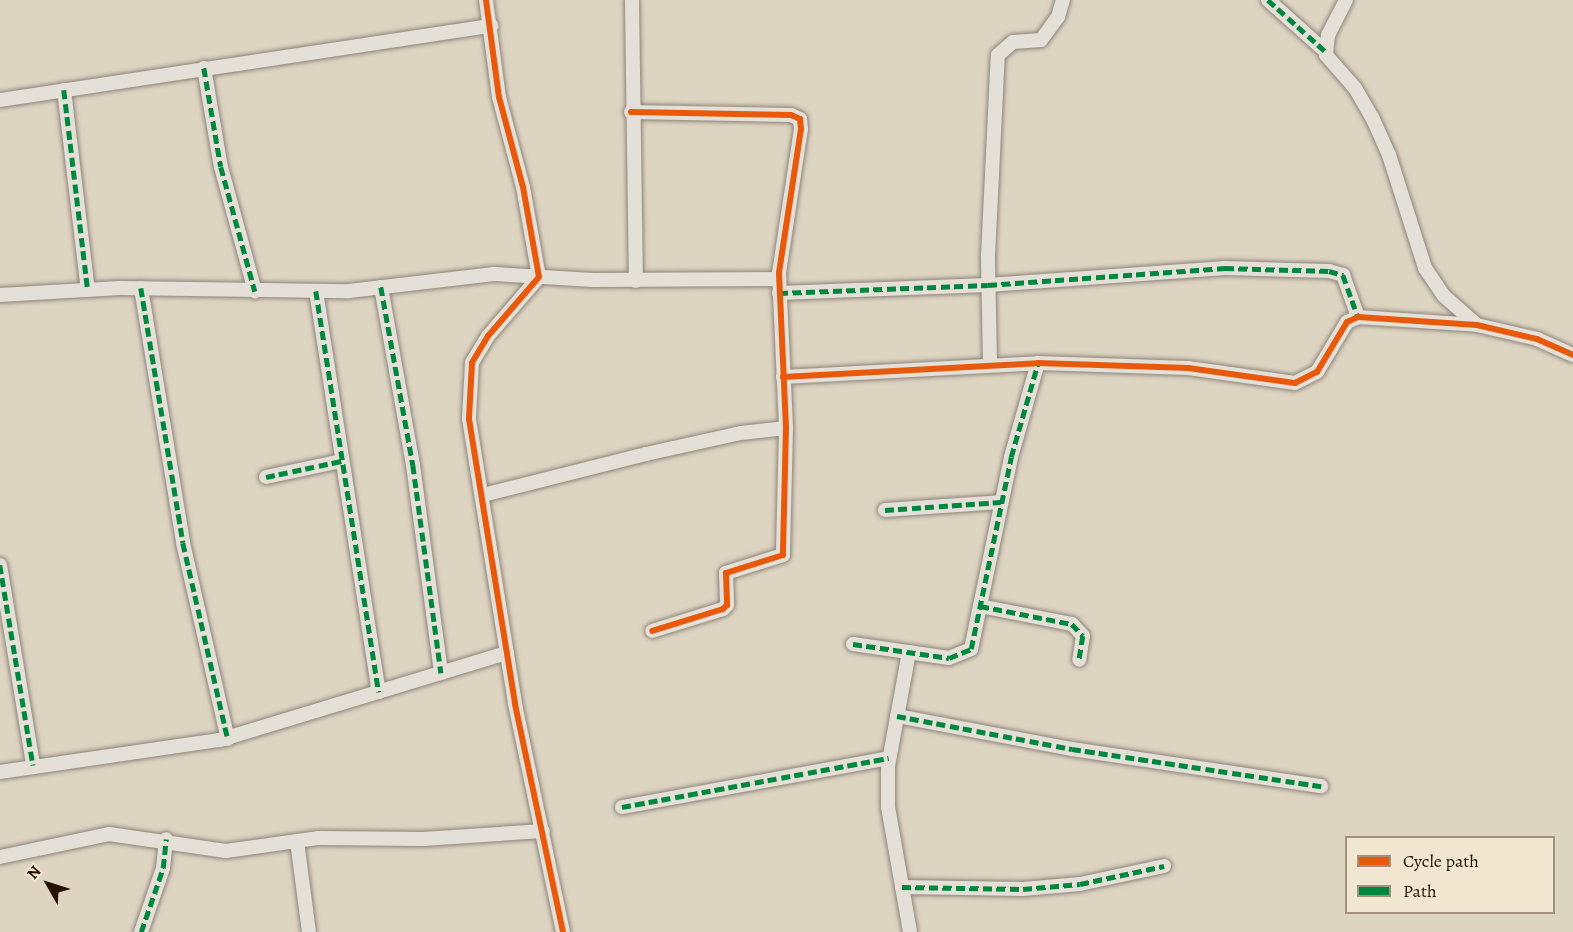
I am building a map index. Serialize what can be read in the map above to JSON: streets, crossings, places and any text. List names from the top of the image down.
{
  "legend": ["Cycle path", "Path"],
  "north": "top left"
}
